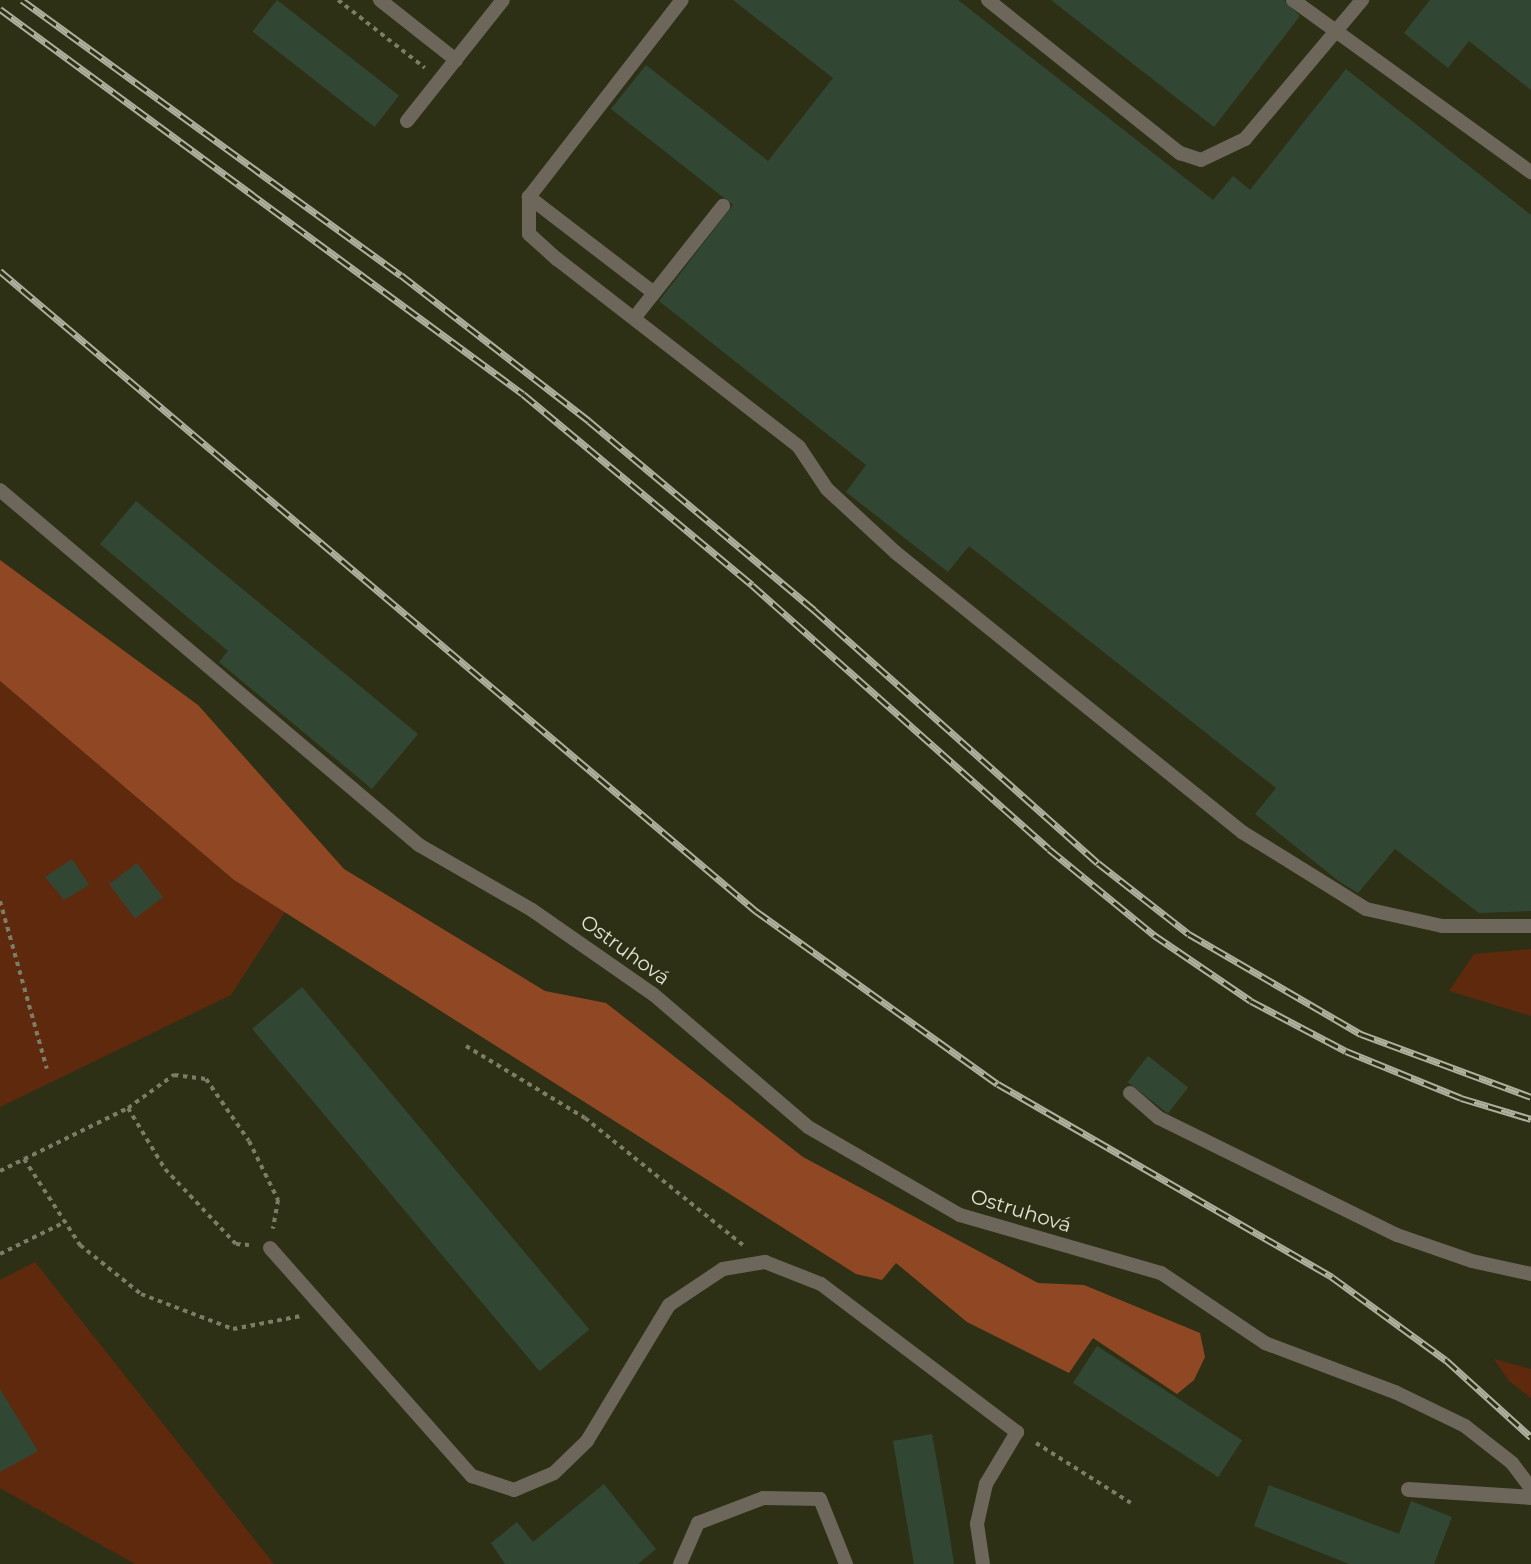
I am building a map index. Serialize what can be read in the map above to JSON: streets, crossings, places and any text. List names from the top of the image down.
{
  "streets": {
    "lane": ["Ostruhová"]
  }
}
